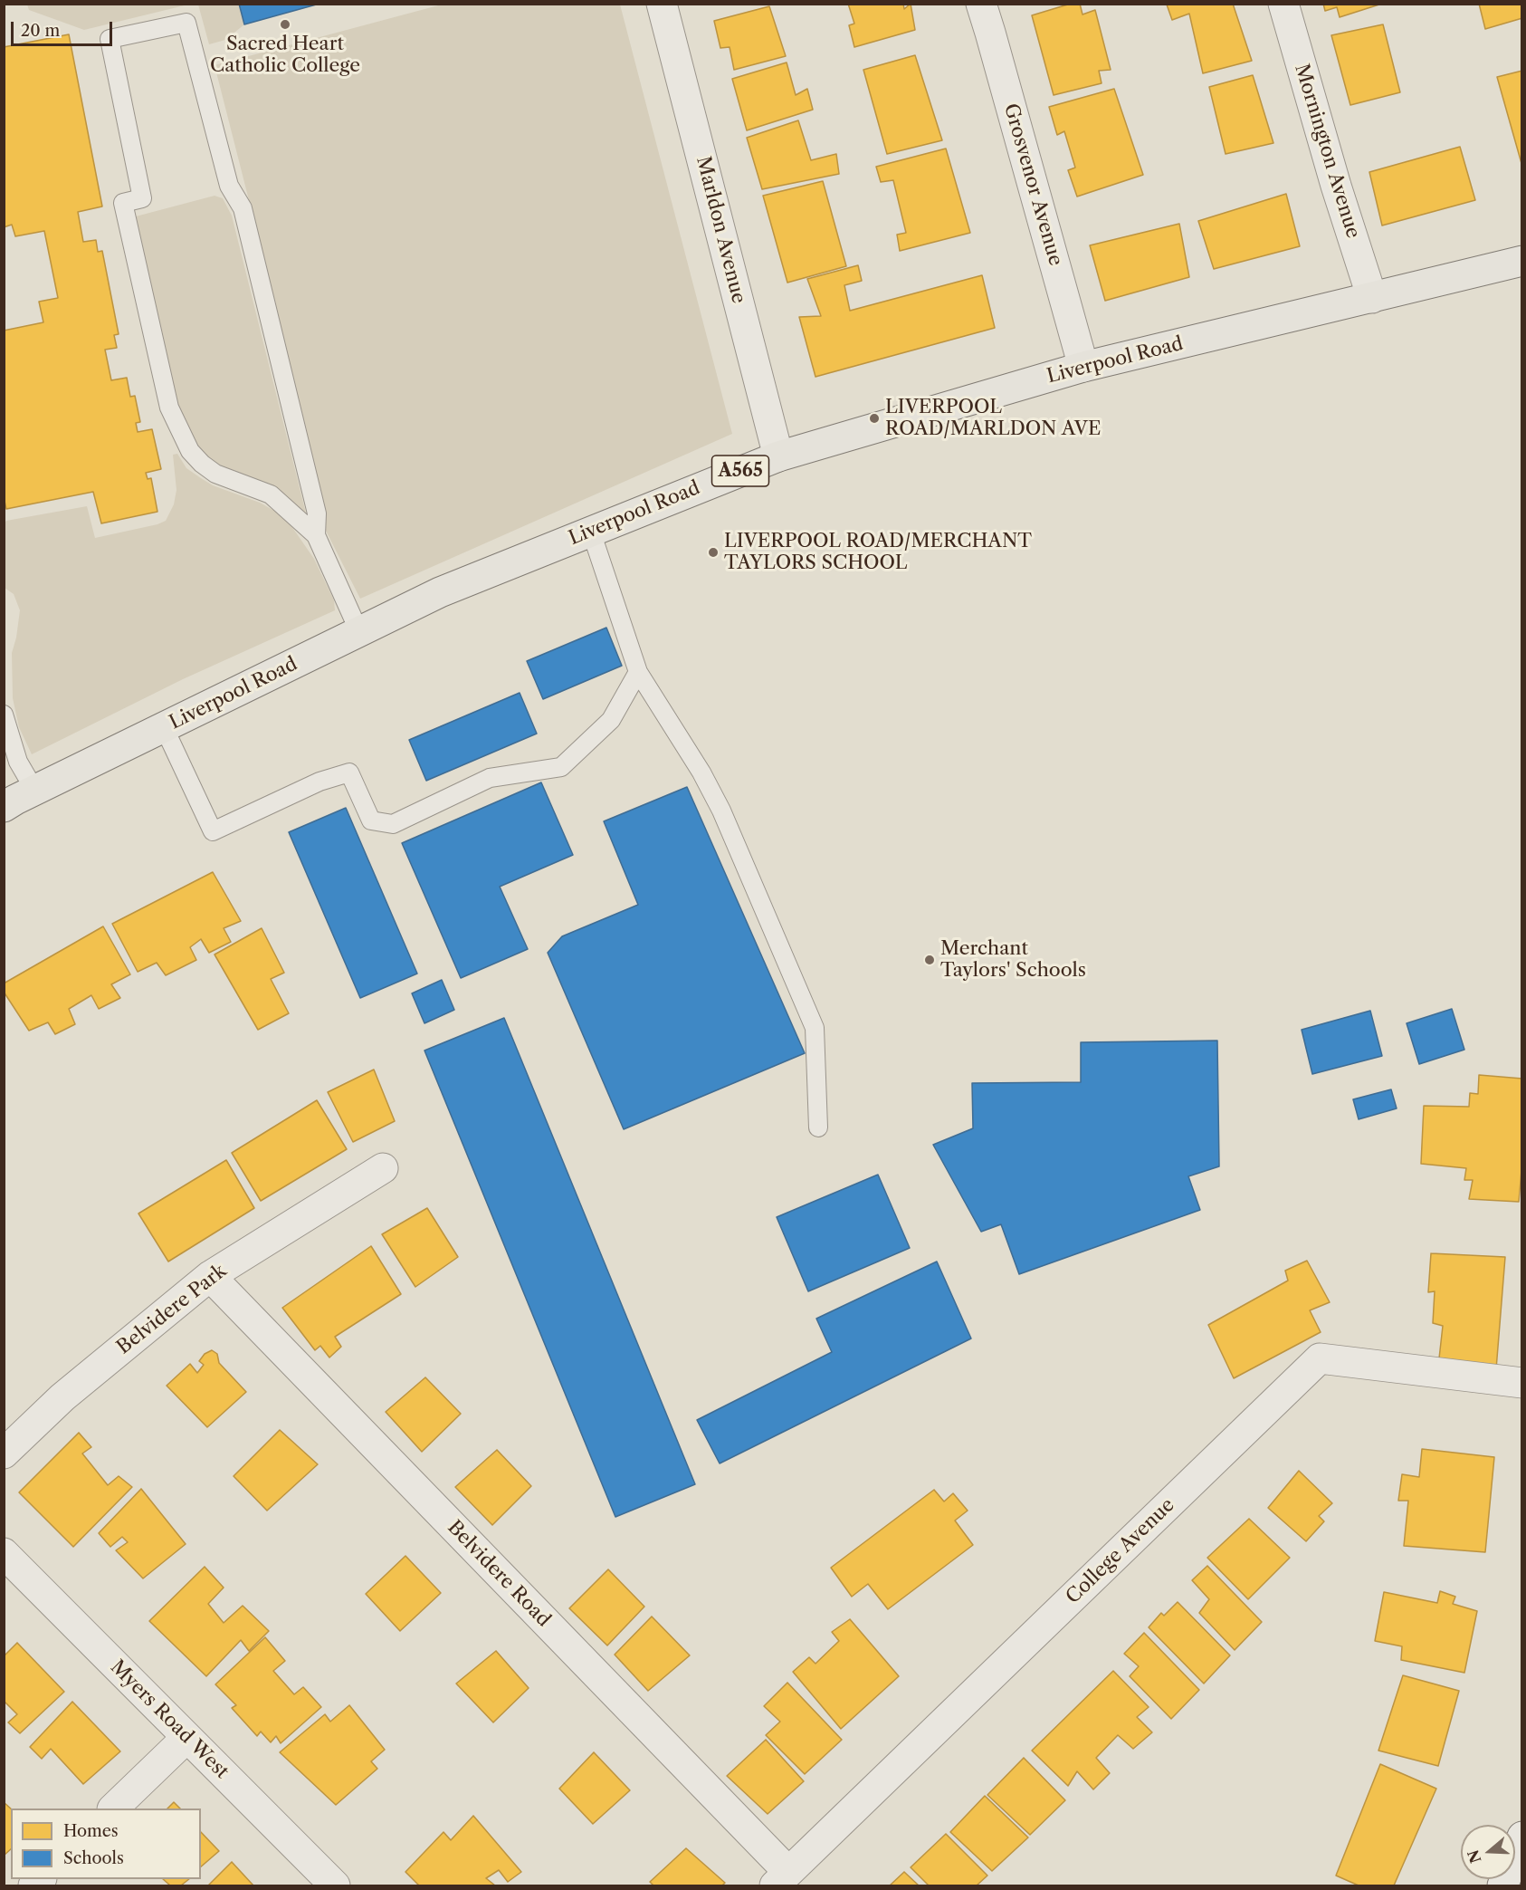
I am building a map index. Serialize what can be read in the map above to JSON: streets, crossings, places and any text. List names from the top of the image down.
{
  "streets": {
    "highway": ["Liverpool Road", "A565"],
    "street": [
      "Mornington Avenue",
      "Grosvenor Avenue",
      "Marldon Avenue",
      "Belvidere Park",
      "College Avenue",
      "Belvidere Road",
      "Myers Road West"
    ]
  },
  "crossings": [
    ["Mornington Avenue", "Liverpool Road"],
    ["Grosvenor Avenue", "Liverpool Road"],
    ["Marldon Avenue", "Liverpool Road"],
    ["Belvidere Park", "Belvidere Road"],
    ["College Avenue", "Belvidere Road"]
  ],
  "places": [
    "Sacred Heart Catholic College",
    "LIVERPOOL ROAD/MARLDON AVE",
    "LIVERPOOL ROAD/MERCHANT TAYLORS SCHOOL",
    "Merchant Taylors' Schools"
  ],
  "legend": ["Homes", "Schools"],
  "scale_bar": "20 m",
  "north": "left"
}
